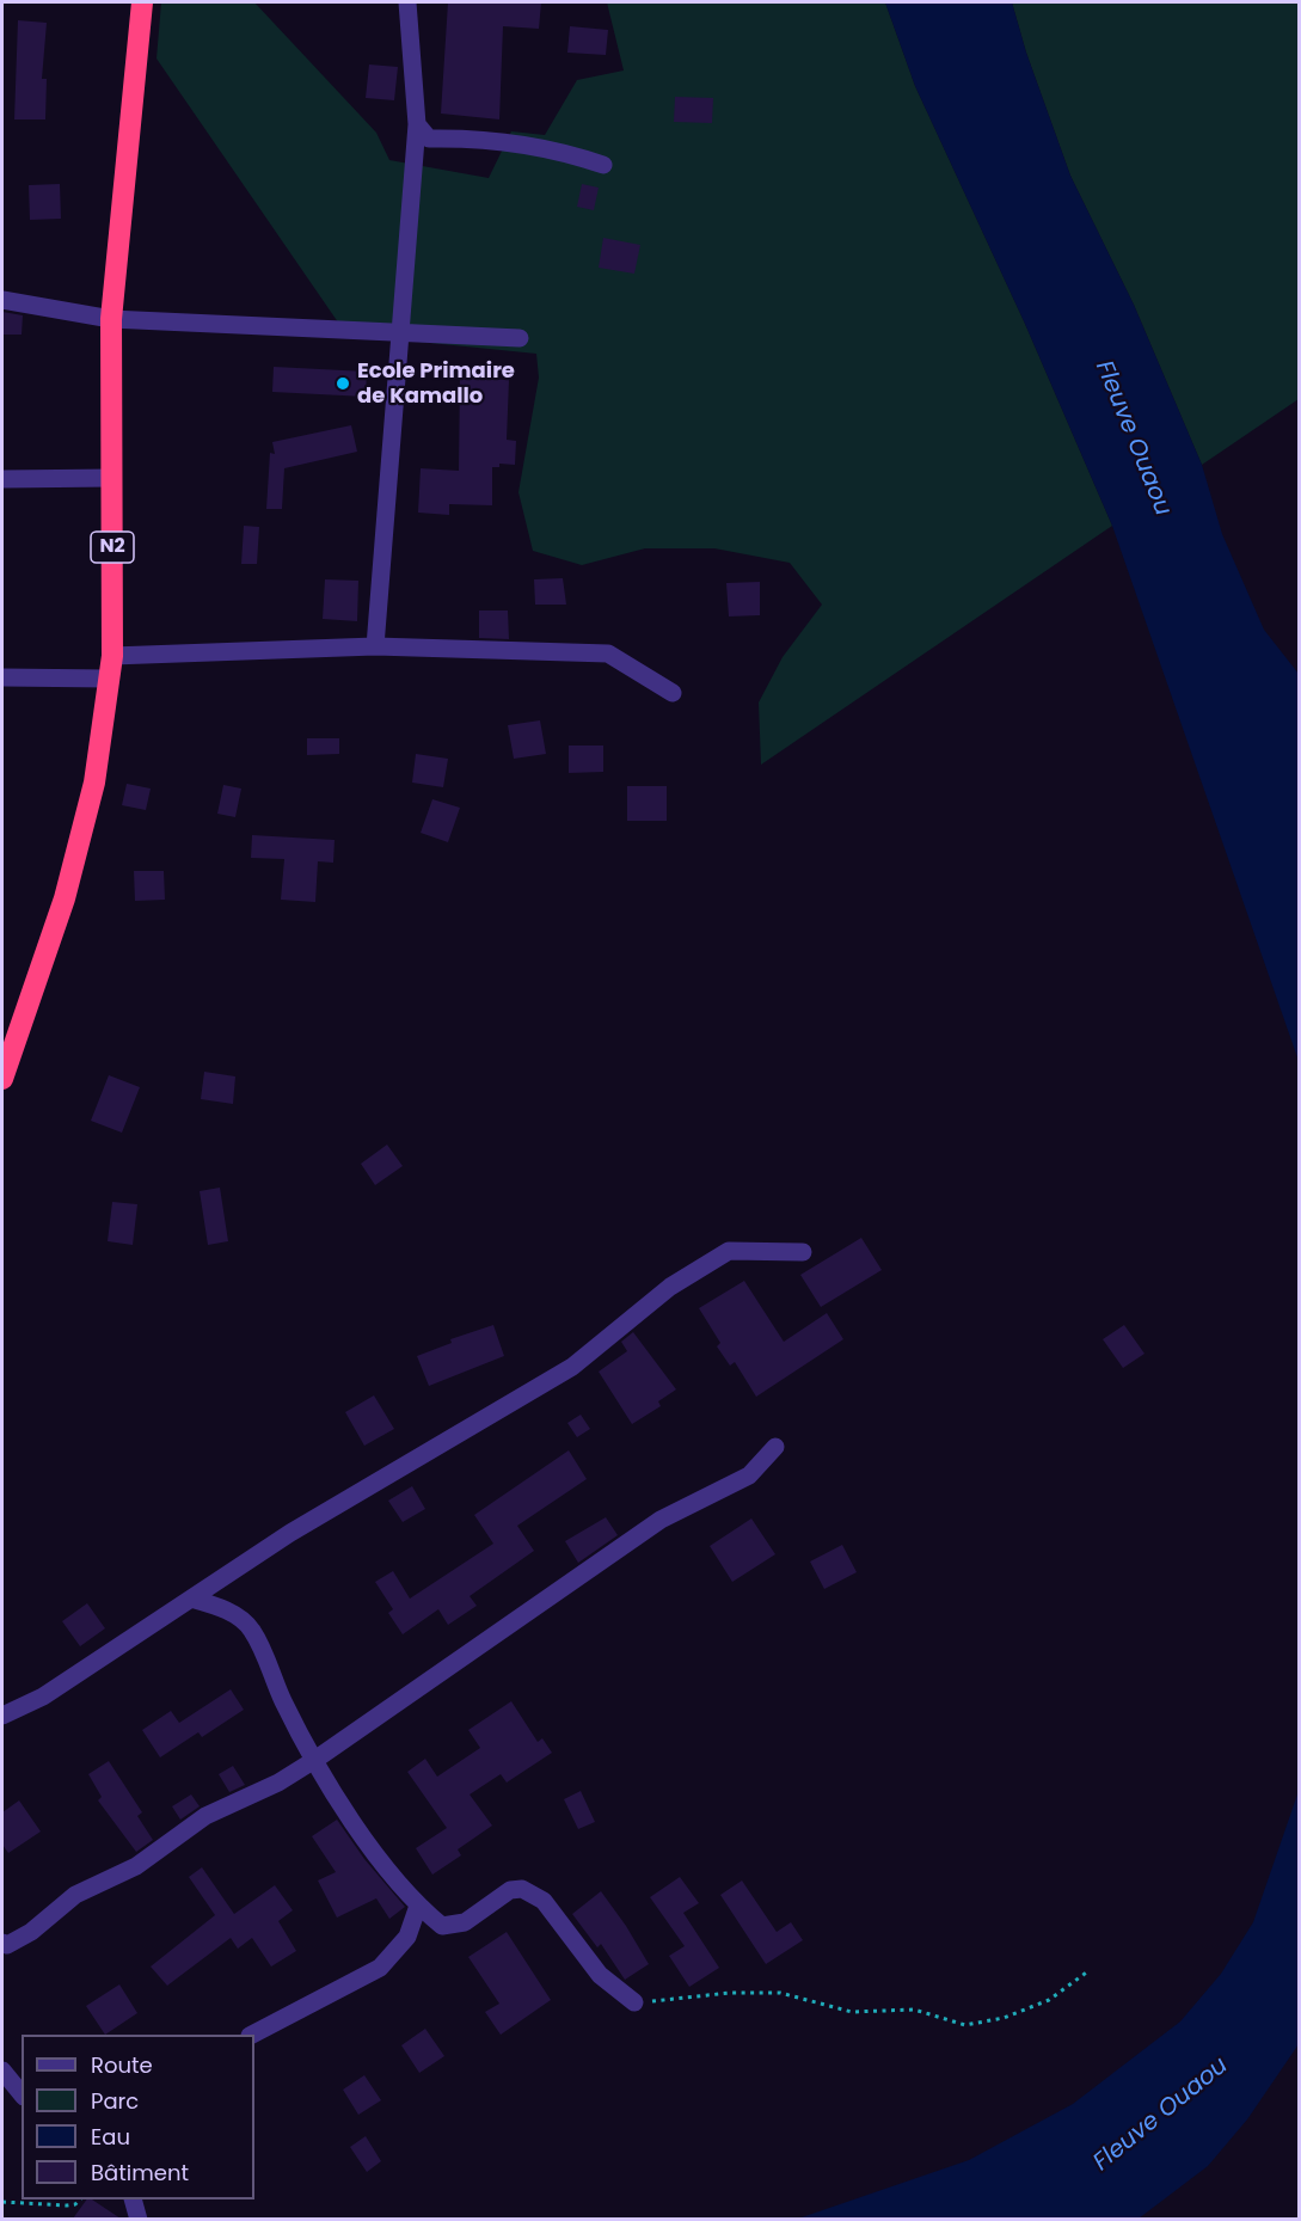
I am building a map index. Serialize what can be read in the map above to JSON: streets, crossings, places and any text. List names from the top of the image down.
{
  "streets": {
    "highway": ["N2"]
  },
  "water": ["Fleuve Ouaou"],
  "places": ["Ecole Primaire de Kamallo"],
  "legend": [
    "Route",
    "Parc",
    "Eau",
    "Bâtiment"
  ]
}
